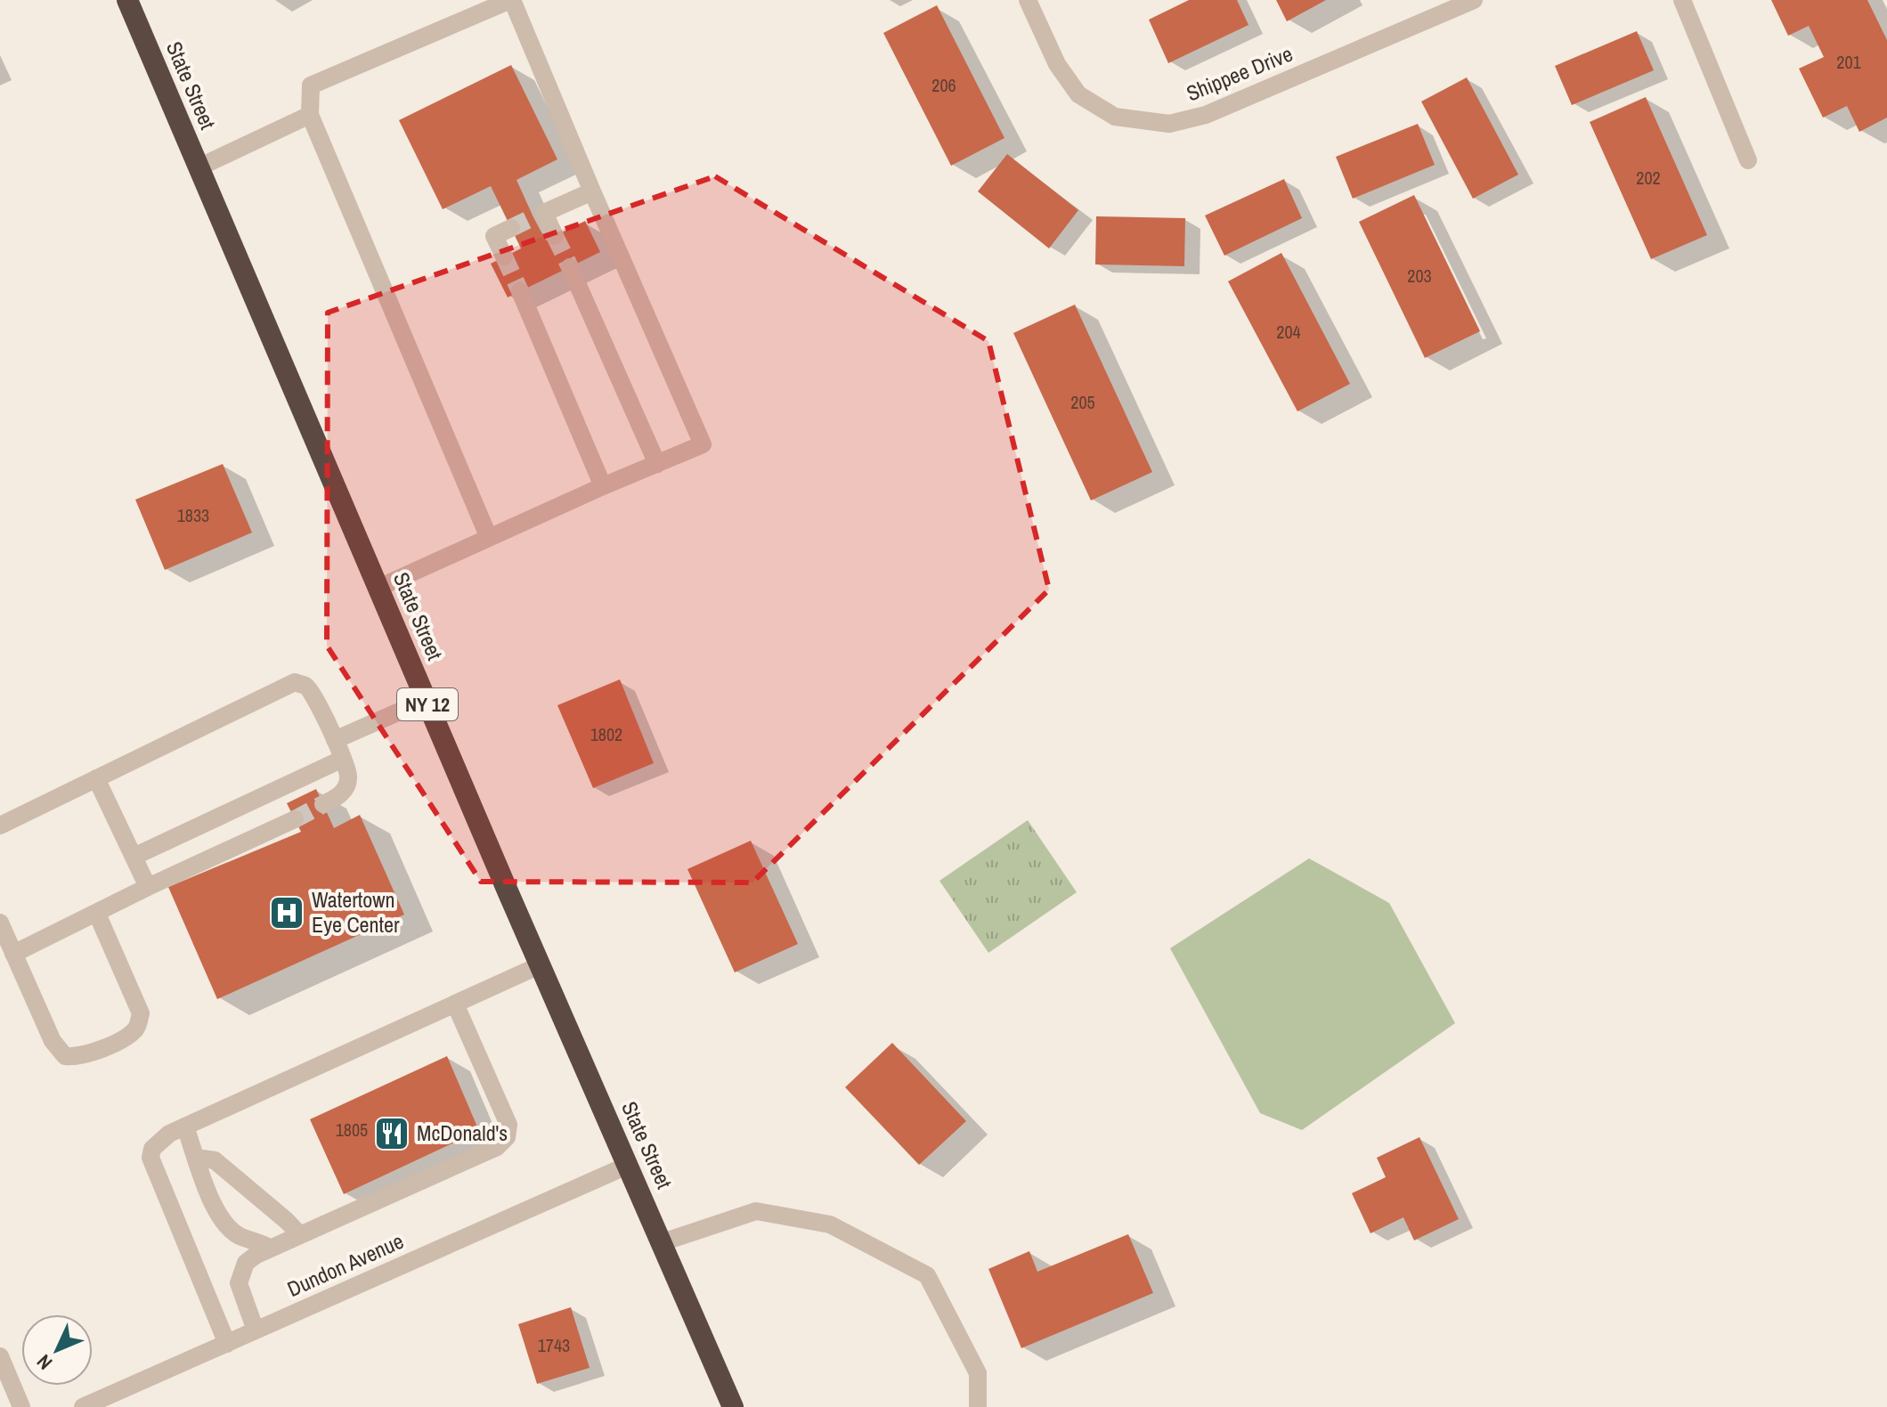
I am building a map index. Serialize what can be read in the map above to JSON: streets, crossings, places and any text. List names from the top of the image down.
{
  "streets": {
    "highway": ["State Street", "NY 12"],
    "street": ["Shippee Drive", "Dundon Avenue"]
  },
  "crossings": [
    ["State Street", "Dundon Avenue"]
  ],
  "places": {
    "hospital": ["Watertown Eye Center"],
    "restaurant": ["McDonald's"]
  },
  "house_numbers": [
    "201",
    "206",
    "202",
    "203",
    "204",
    "205",
    "1833",
    "1802",
    "1805",
    "1743"
  ],
  "north": "bottom left"
}
